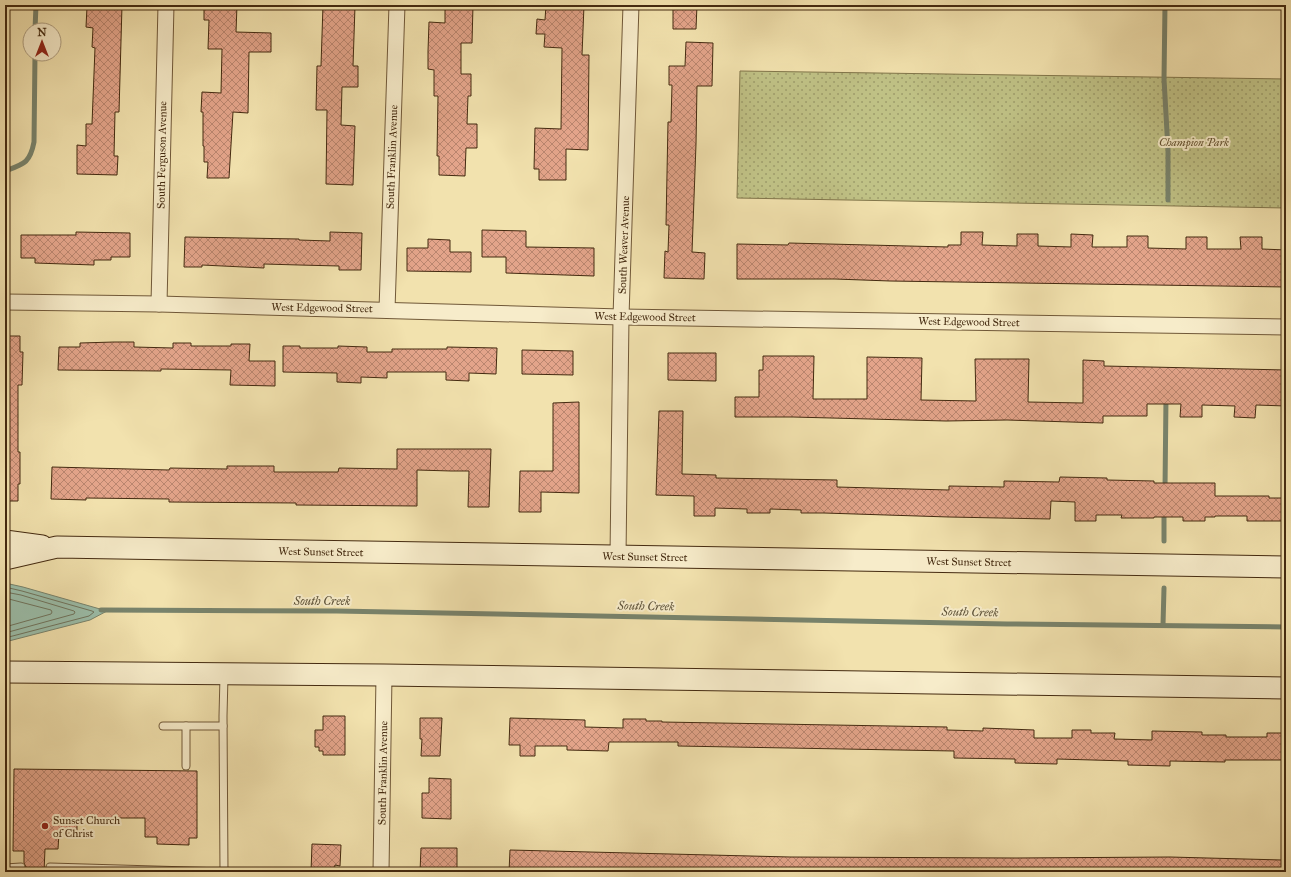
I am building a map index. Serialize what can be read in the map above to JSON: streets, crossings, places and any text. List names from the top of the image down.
{
  "streets": {
    "main road": ["West Sunset Street"],
    "street": [
      "South Ferguson Avenue",
      "South Franklin Avenue",
      "South Weaver Avenue",
      "West Edgewood Street"
    ]
  },
  "crossings": [
    ["South Ferguson Avenue", "West Edgewood Street"],
    ["South Franklin Avenue", "West Edgewood Street"],
    ["South Weaver Avenue", "West Edgewood Street"],
    ["South Weaver Avenue", "West Sunset Street"]
  ],
  "water": ["South Creek"],
  "parks": ["Champion Park"],
  "places": ["Sunset Church of Christ"],
  "north": "top"
}
